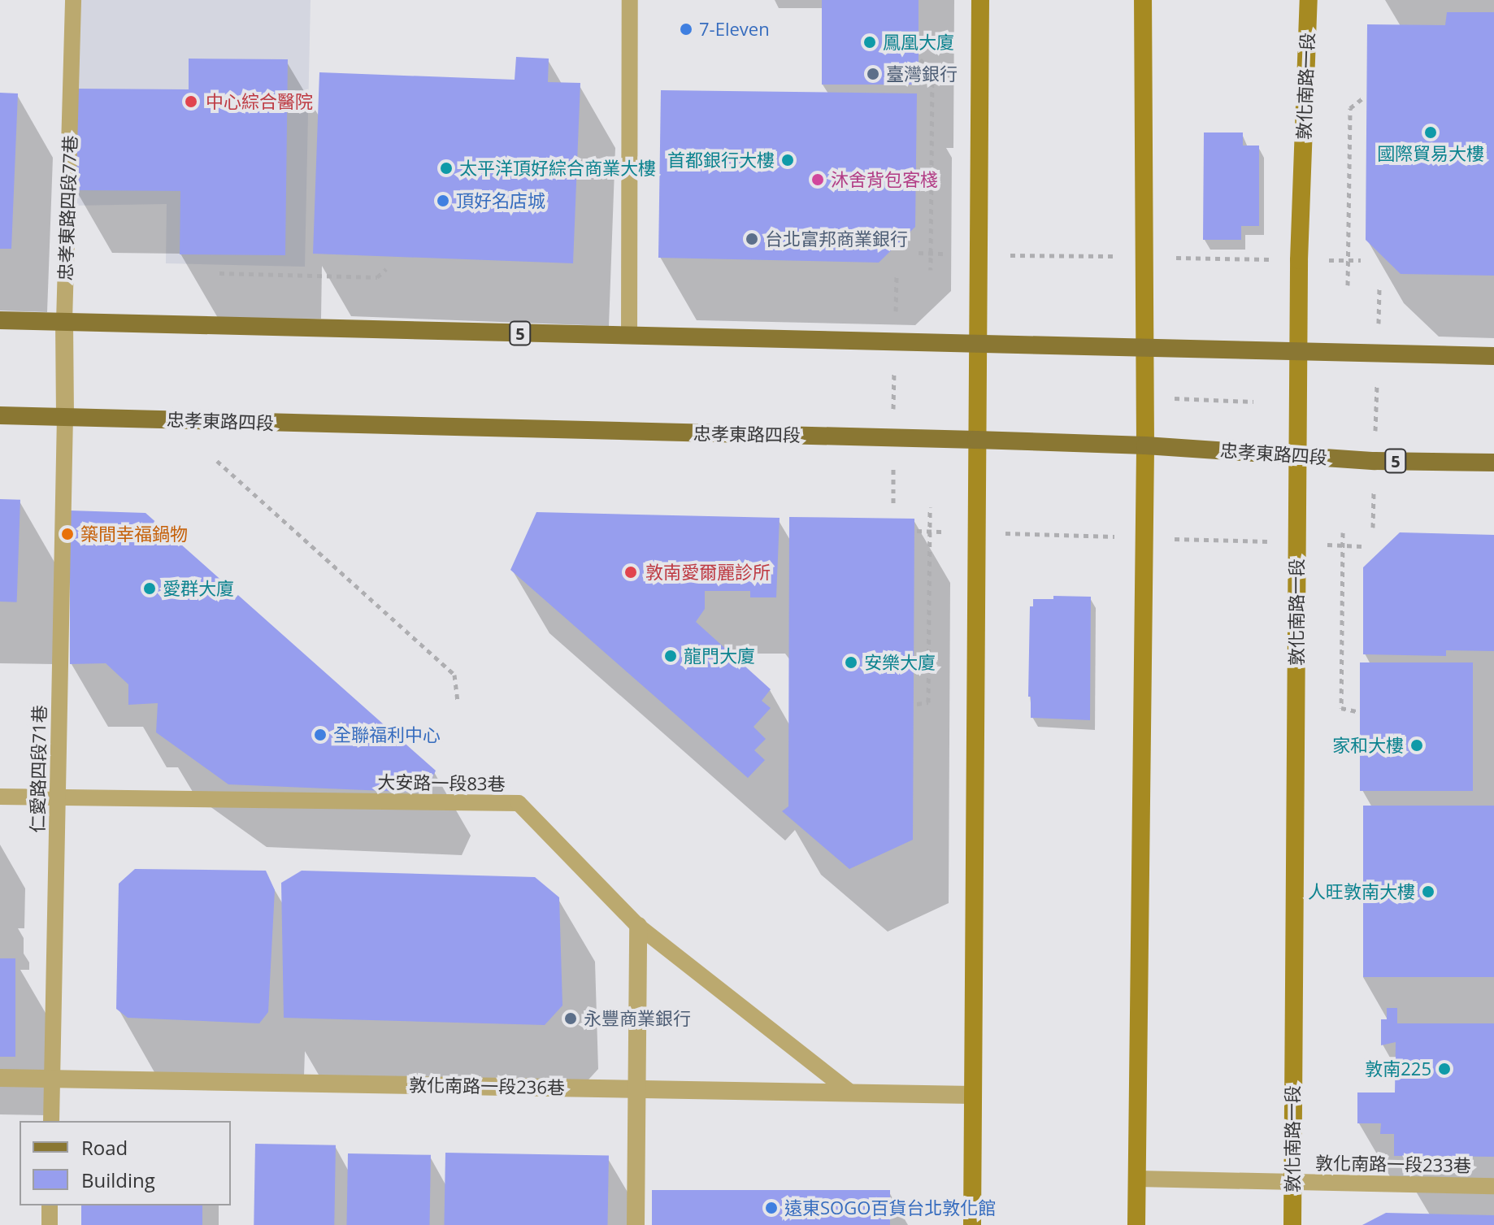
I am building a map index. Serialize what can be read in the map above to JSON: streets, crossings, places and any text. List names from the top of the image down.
{
  "streets": {
    "main road": ["敦化南路一段", "5", "忠孝東路四段"],
    "street": ["忠孝東路四段77巷", "敦化南路一段236巷"],
    "lane": ["仁愛路四段71巷", "大安路一段83巷", "敦化南路一段233巷"]
  },
  "crossings": [
    ["敦化南路一段", "5"],
    ["敦化南路一段", "忠孝東路四段"],
    ["敦化南路一段", "敦化南路一段233巷"],
    ["忠孝東路四段77巷", "5"],
    ["忠孝東路四段77巷", "忠孝東路四段"],
    ["忠孝東路四段77巷", "仁愛路四段71巷"],
    ["忠孝東路四段", "仁愛路四段71巷"],
    ["仁愛路四段71巷", "大安路一段83巷"],
    ["仁愛路四段71巷", "敦化南路一段236巷"],
    ["大安路一段83巷", "敦化南路一段236巷"]
  ],
  "places": [
    "7-Eleven",
    "鳳凰大廈",
    "臺灣銀行",
    "中心綜合醫院",
    "國際貿易大樓",
    "首都銀行大樓",
    "太平洋頂好綜合商業大樓",
    "沐舍背包客棧",
    "頂好名店城",
    "台北富邦商業銀行",
    "築間幸福鍋物",
    "敦南愛爾麗診所",
    "愛群大廈",
    "龍門大廈",
    "安樂大廈",
    "全聯福利中心",
    "家和大樓",
    "人旺敦南大樓",
    "永豐商業銀行",
    "敦南225",
    "遠東SOGO百貨台北敦化館"
  ],
  "legend": ["Road", "Building"]
}
